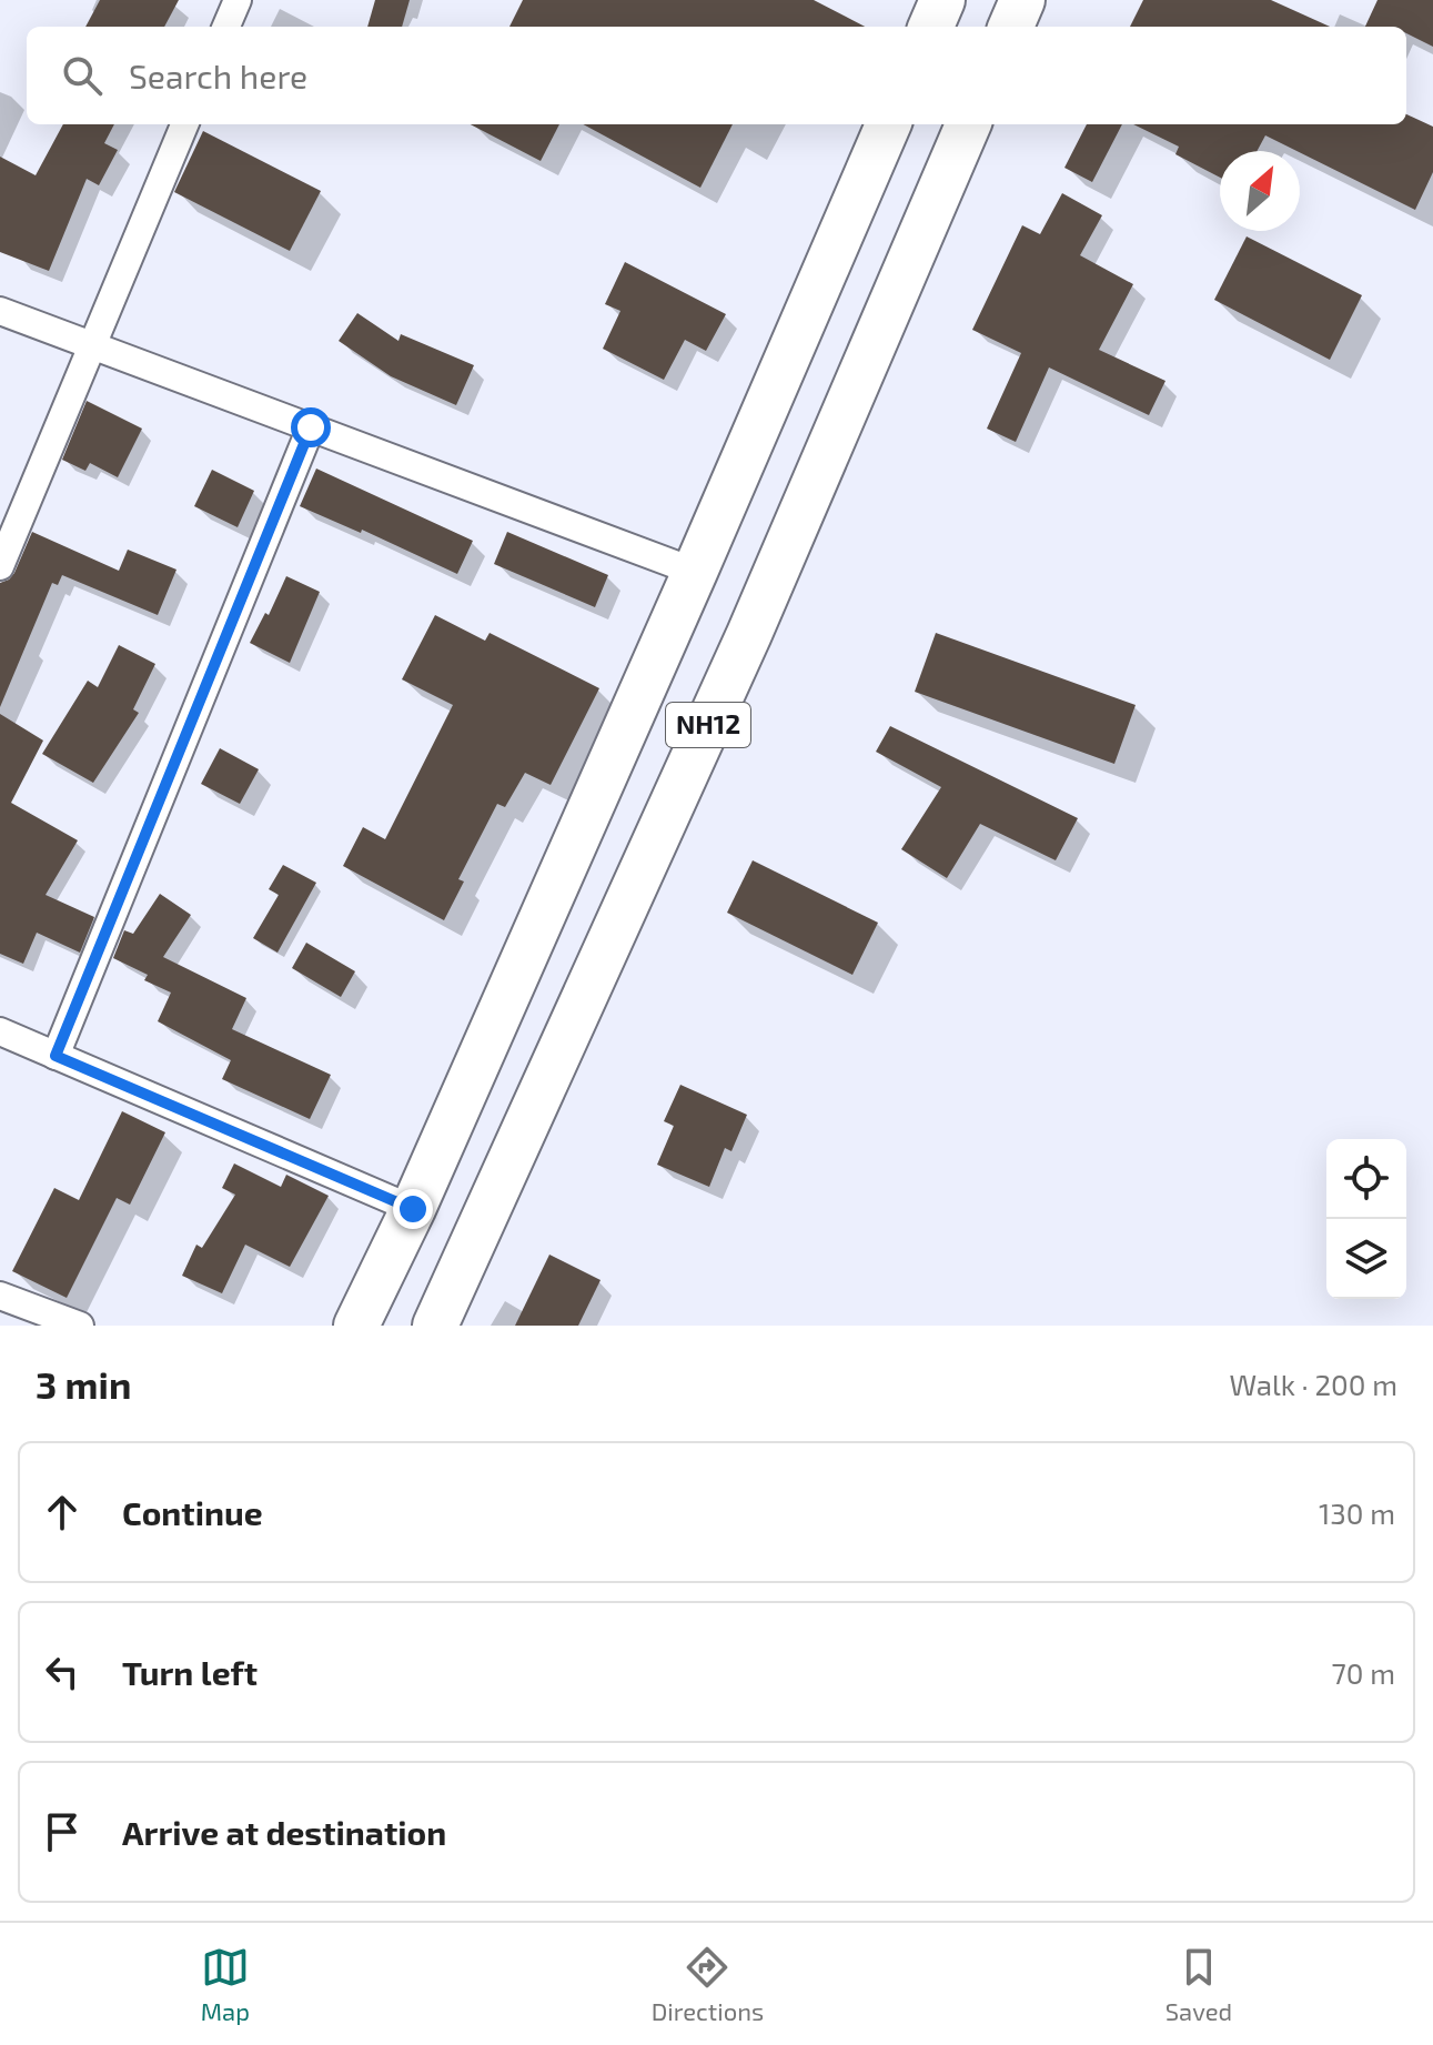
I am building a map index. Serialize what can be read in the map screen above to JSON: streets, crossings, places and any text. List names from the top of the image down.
{
  "streets": {
    "highway": ["NH12"]
  },
  "north": "top right",
  "page": {
    "search": "Search here",
    "heading": ["3 min", "Walk · 200 m"],
    "list": [
      ["Continue", "130 m"],
      ["Turn left", "70 m"],
      "Arrive at destination"
    ],
    "nav": ["Map", "Directions", "Saved"]
  }
}
